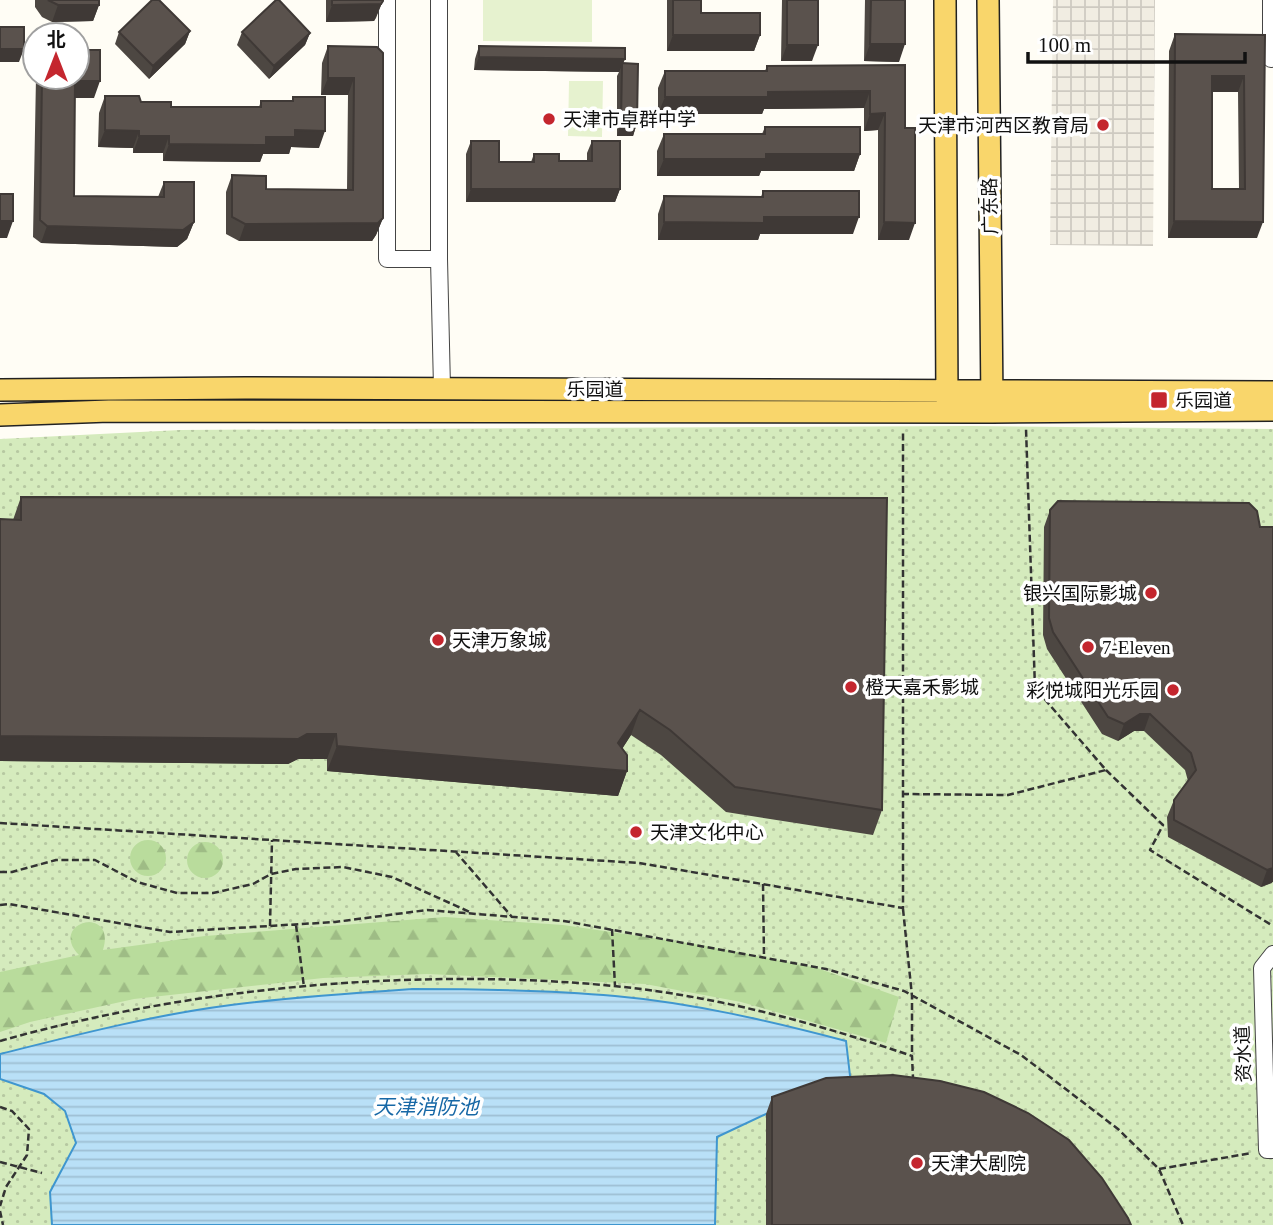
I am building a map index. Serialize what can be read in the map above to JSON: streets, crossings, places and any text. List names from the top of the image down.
{
  "streets": {
    "main road": ["广东路", "乐园道"],
    "street": ["资水道"]
  },
  "crossings": [
    ["广东路", "乐园道"]
  ],
  "water": ["天津消防池"],
  "places": {
    "other": [
      "天津市卓群中学",
      "天津市河西区教育局",
      "银兴国际影城",
      "天津万象城",
      "7-Eleven",
      "橙天嘉禾影城",
      "彩悦城阳光乐园",
      "天津文化中心",
      "天津大剧院"
    ],
    "transit": ["乐园道"]
  },
  "scale_bar": "100 m",
  "north": "top"
}
